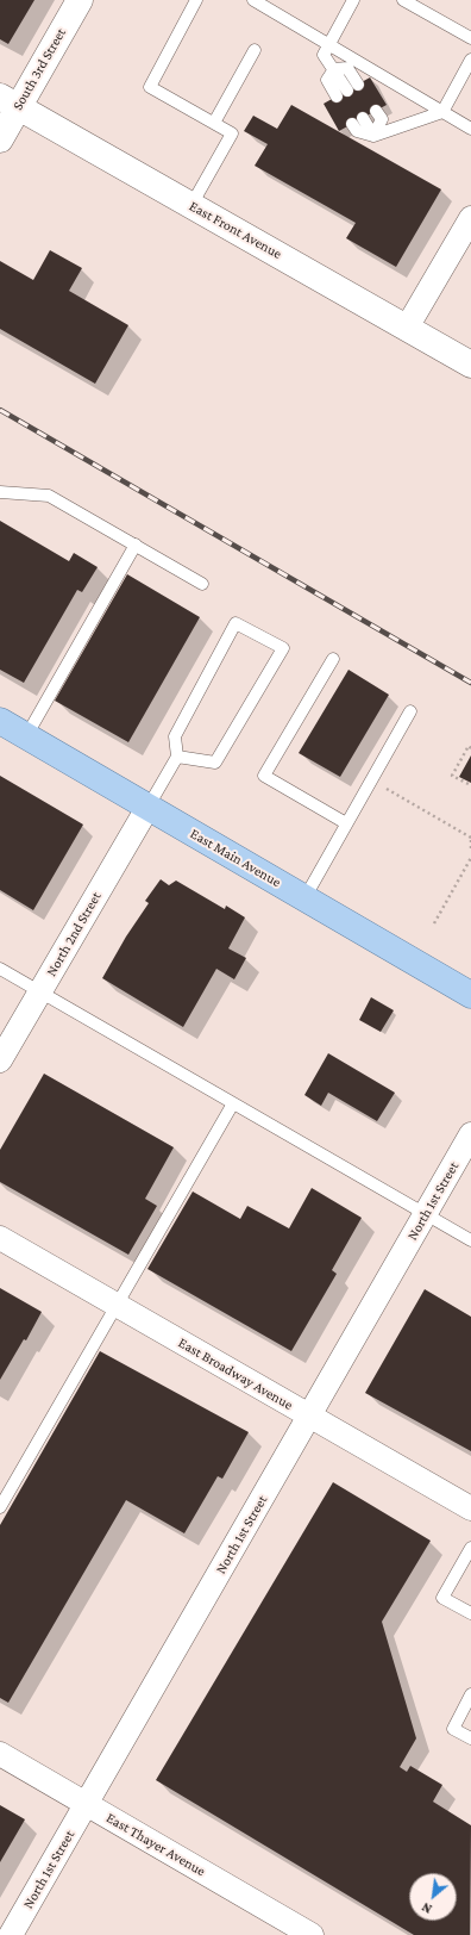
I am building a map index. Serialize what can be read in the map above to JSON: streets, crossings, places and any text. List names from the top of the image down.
{
  "streets": {
    "main road": ["East Main Avenue"],
    "street": [
      "South 3rd Street",
      "East Front Avenue",
      "North 2nd Street",
      "North 1st Street",
      "East Broadway Avenue",
      "East Thayer Avenue"
    ]
  },
  "crossings": [
    ["South 3rd Street", "East Front Avenue"],
    ["East Main Avenue", "North 2nd Street"],
    ["North 1st Street", "East Broadway Avenue"],
    ["North 1st Street", "East Thayer Avenue"]
  ],
  "north": "bottom left"
}
